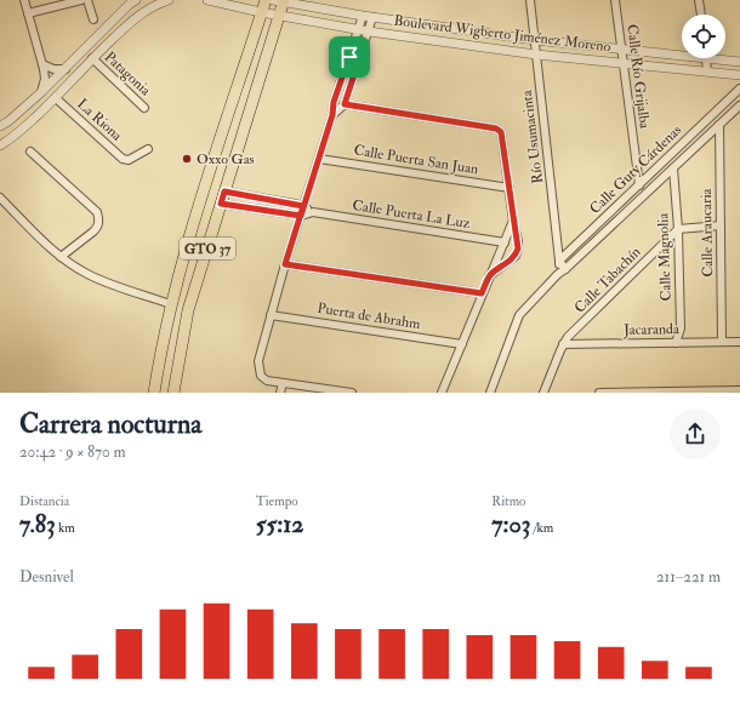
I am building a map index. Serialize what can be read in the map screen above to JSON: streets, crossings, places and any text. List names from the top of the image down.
{
  "streets": {
    "main road": ["GTO 37"],
    "street": [
      "Boulevard Wigberto Jiménez Moreno",
      "Patagonia",
      "Calle Río Grijalba",
      "La Riona",
      "Río Usumacinta",
      "Calle Puerta San Juan",
      "Calle Guty Cárdenas",
      "Calle Puerta La Luz",
      "Calle Araucaria",
      "Calle Magnolia",
      "Calle Tabachín",
      "Puerta de Abrahm",
      "Jacaranda"
    ]
  },
  "crossings": [
    ["Boulevard Wigberto Jiménez Moreno", "Calle Río Grijalba"],
    ["Boulevard Wigberto Jiménez Moreno", "Río Usumacinta"],
    ["Boulevard Wigberto Jiménez Moreno", "GTO 37"],
    ["Calle Río Grijalba", "Calle Guty Cárdenas"],
    ["Río Usumacinta", "Calle Guty Cárdenas"],
    ["Calle Guty Cárdenas", "Calle Araucaria"],
    ["Calle Guty Cárdenas", "Calle Magnolia"],
    ["Calle Puerta La Luz", "GTO 37"],
    ["Calle Araucaria", "Jacaranda"],
    ["Calle Magnolia", "Calle Tabachín"],
    ["Calle Magnolia", "Jacaranda"],
    ["Calle Tabachín", "Jacaranda"]
  ],
  "places": ["Oxxo Gas"],
  "page": {
    "heading": ["Carrera nocturna", "20:42 · 9 × 870 m"],
    "stats": [
      ["Distancia", "7.83 km"],
      ["Tiempo", "55:12"],
      ["Ritmo", "7:03 /km"]
    ],
    "chart": ["Desnivel", "211–221 m"]
  }
}
